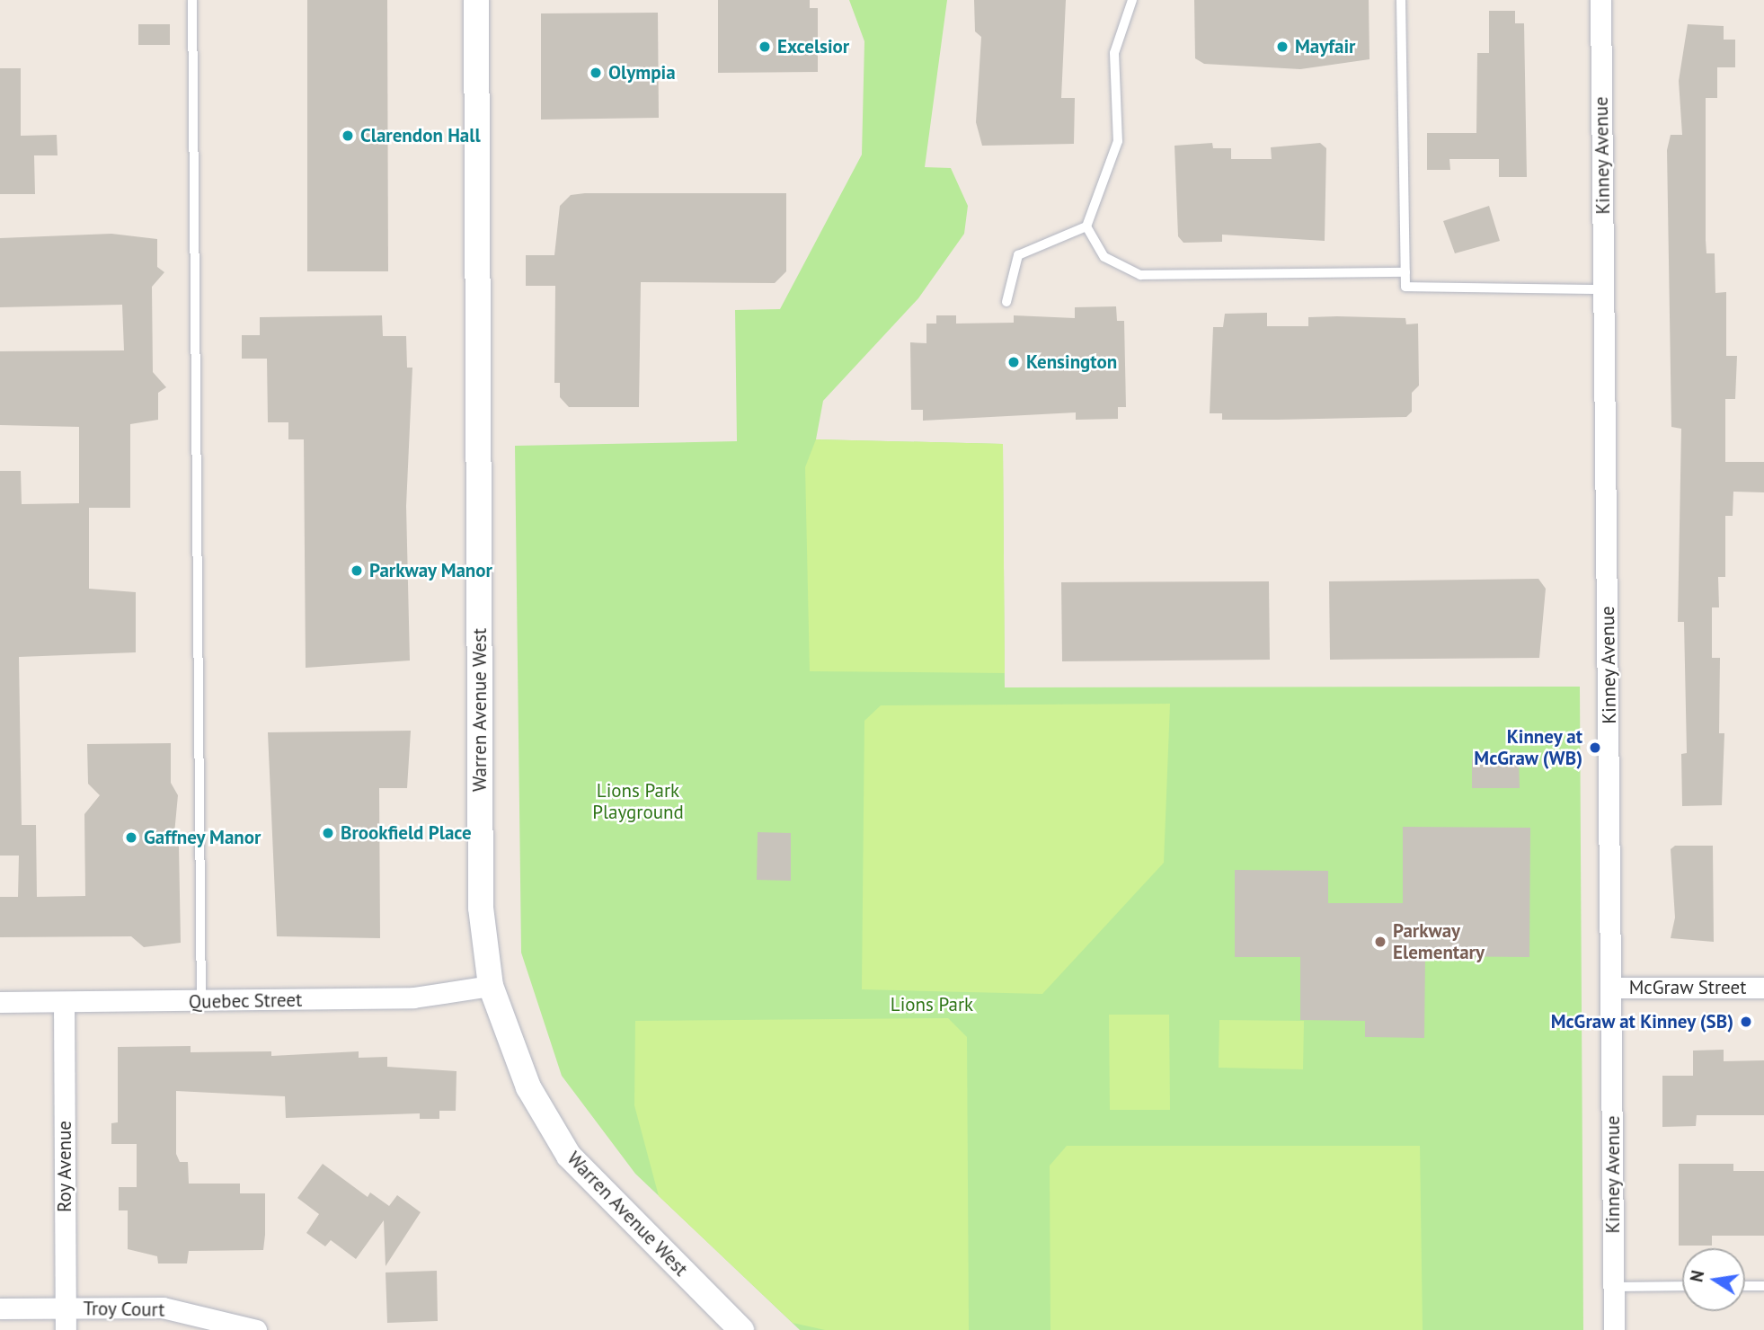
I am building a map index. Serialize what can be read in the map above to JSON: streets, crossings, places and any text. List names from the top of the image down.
{
  "streets": {
    "street": [
      "Kinney Avenue",
      "Warren Avenue West",
      "McGraw Street",
      "Quebec Street",
      "Roy Avenue",
      "Troy Court"
    ]
  },
  "crossings": [
    ["Kinney Avenue", "McGraw Street"],
    ["Warren Avenue West", "Quebec Street"],
    ["Quebec Street", "Roy Avenue"],
    ["Roy Avenue", "Troy Court"]
  ],
  "parks": ["Lions Park Playground", "Lions Park"],
  "places": [
    "Excelsior",
    "Mayfair",
    "Olympia",
    "Clarendon Hall",
    "Kensington",
    "Parkway Manor",
    "Kinney at McGraw (WB)",
    "Brookfield Place",
    "Gaffney Manor",
    "Parkway Elementary",
    "McGraw at Kinney (SB)"
  ],
  "north": "left"
}
